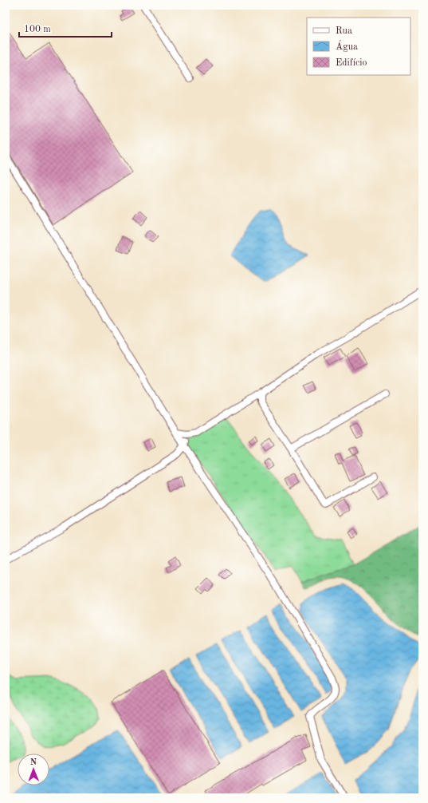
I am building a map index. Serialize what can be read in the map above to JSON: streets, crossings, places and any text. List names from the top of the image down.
{
  "legend": ["Rua", "Água", "Edifício"],
  "scale_bar": "100 m",
  "north": "top"
}
